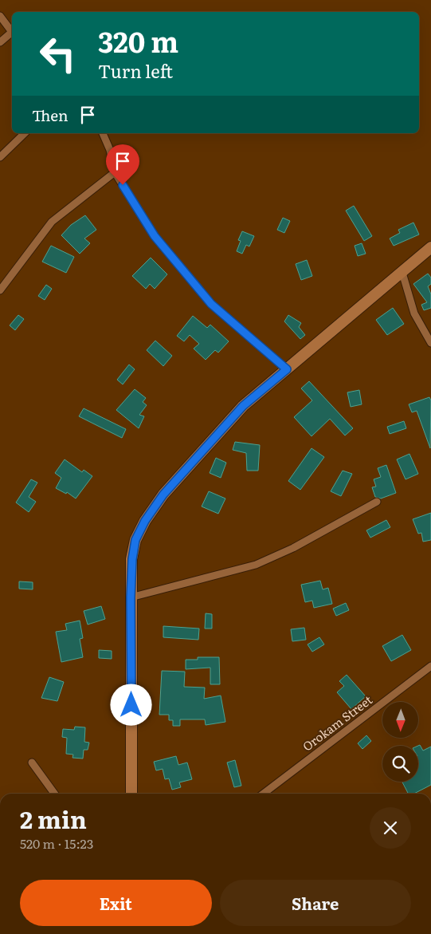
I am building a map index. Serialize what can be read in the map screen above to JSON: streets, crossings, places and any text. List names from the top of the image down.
{
  "streets": {
    "street": ["Orokam Street"]
  },
  "north": "bottom",
  "page": {
    "turn": ["320 m", "Turn left"],
    "then": "Then",
    "heading": ["2 min", "520 m · 15:23"],
    "buttons": ["Exit", "Share"]
  }
}
